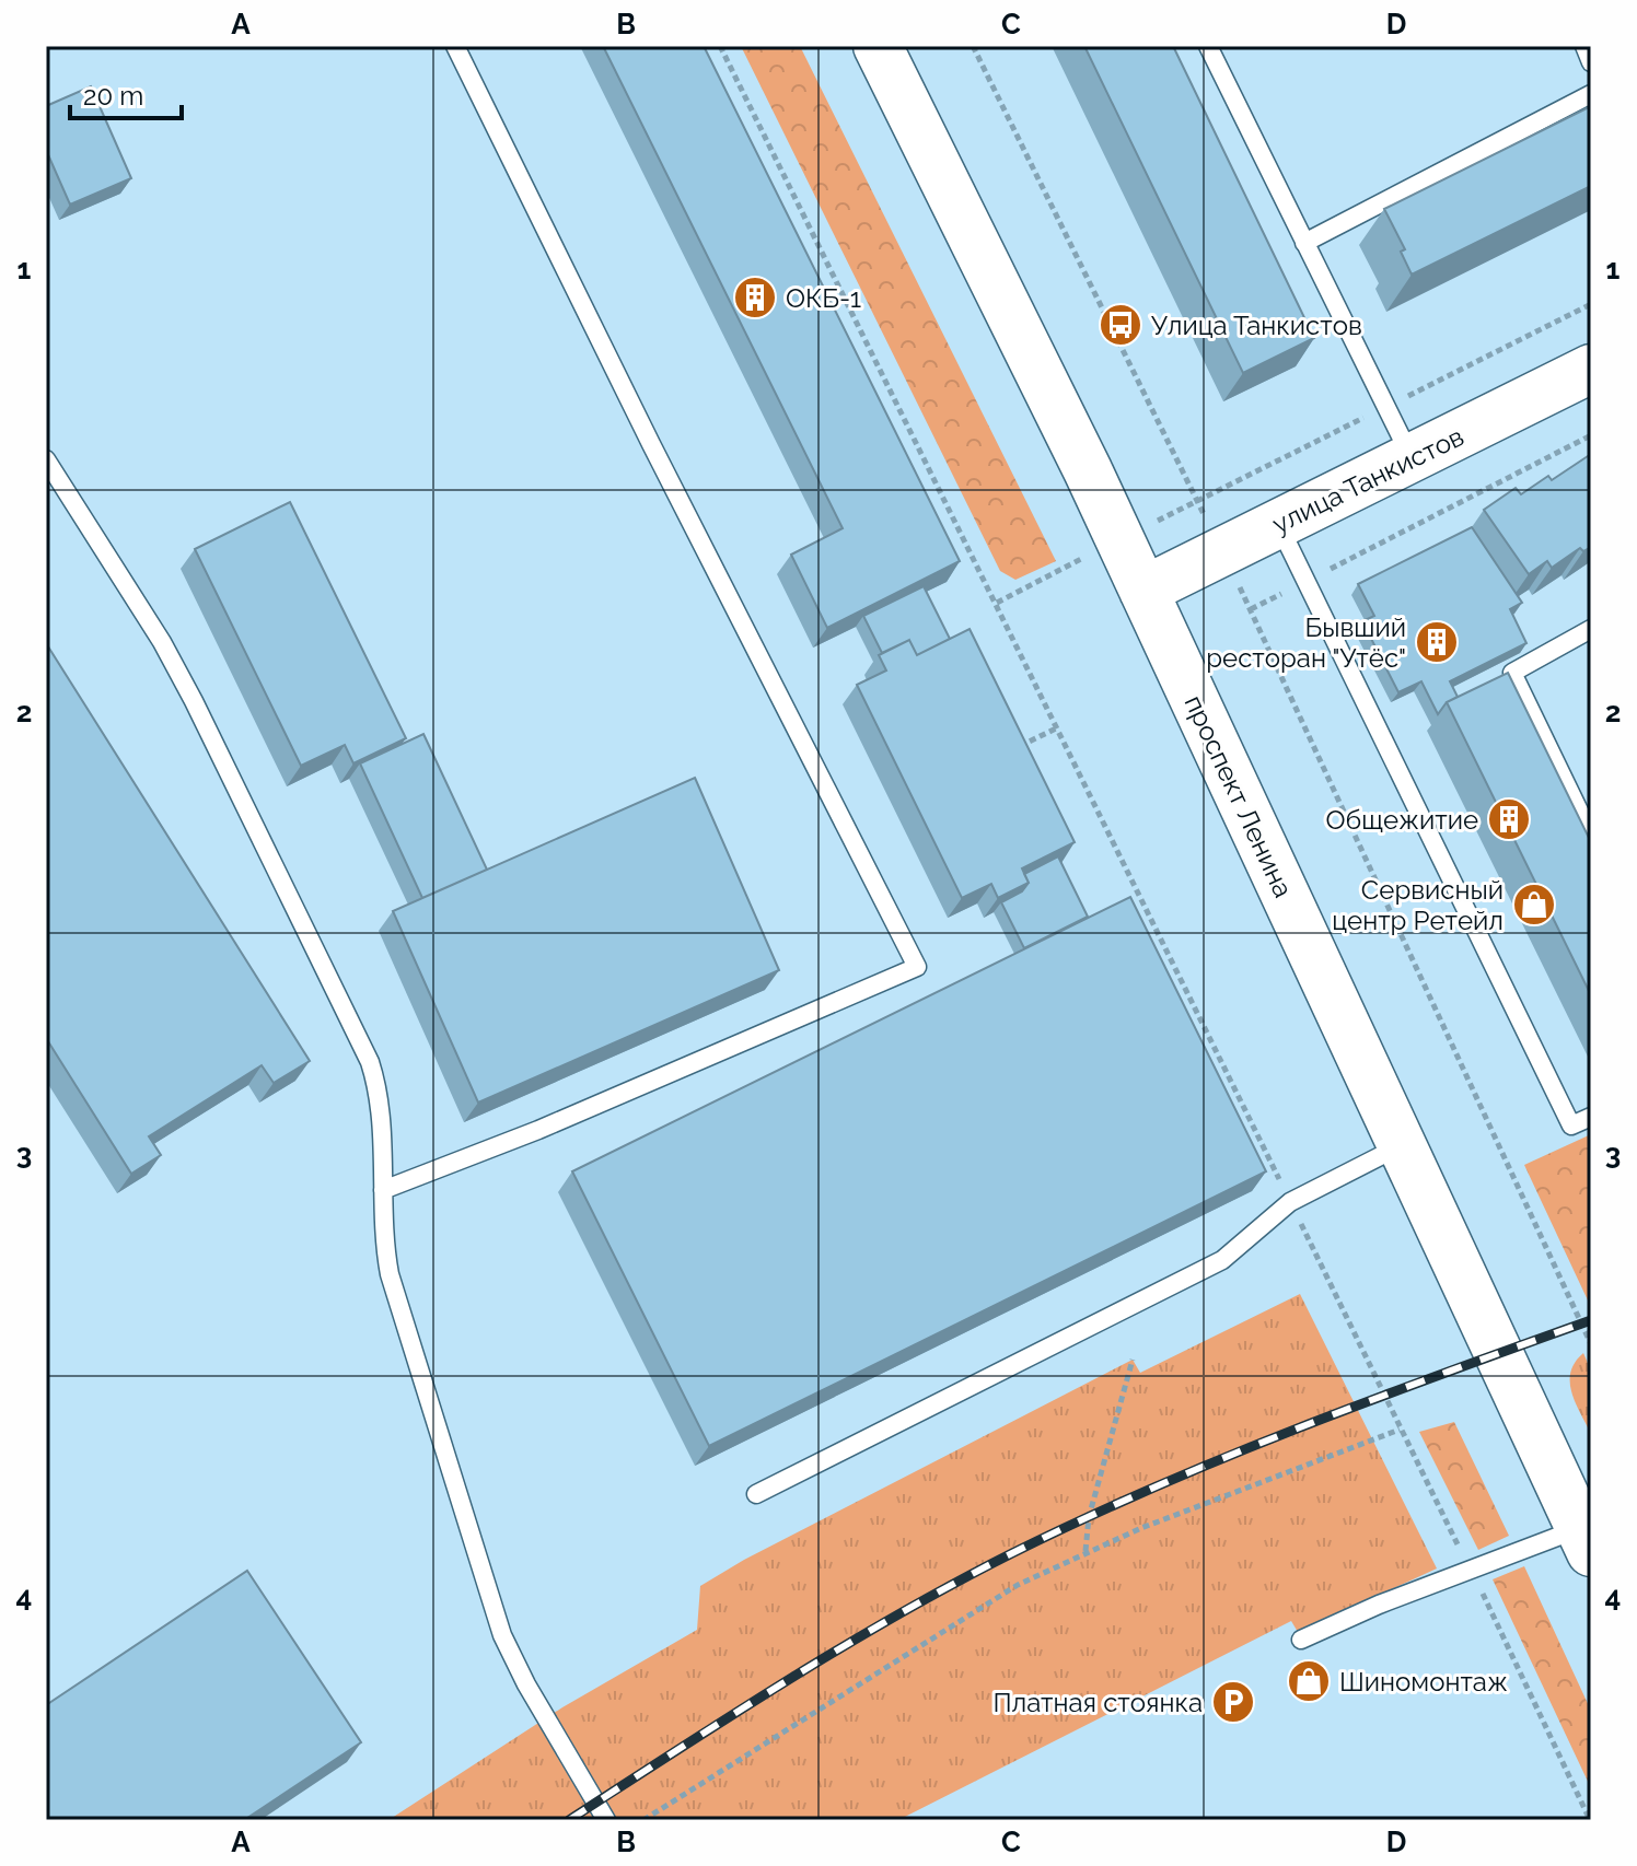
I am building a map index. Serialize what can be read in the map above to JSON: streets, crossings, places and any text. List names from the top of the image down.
{
  "streets": {
    "main road": ["улица Танкистов", "проспект Ленина"]
  },
  "crossings": [
    ["улица Танкистов", "проспект Ленина"]
  ],
  "places": {
    "building": ["ОКБ-1", "Бывший ресторан \"Утёс\"", "Общежитие"],
    "bus stop": ["Улица Танкистов"],
    "shop": ["Сервисный центр Ретейл", "Шиномонтаж"],
    "parking": ["Платная стоянка"]
  },
  "scale_bar": "20 m",
  "grid": {
    "columns": [
      "A",
      "B",
      "C",
      "D"
    ],
    "rows": [
      "1",
      "2",
      "3",
      "4"
    ]
  }
}
